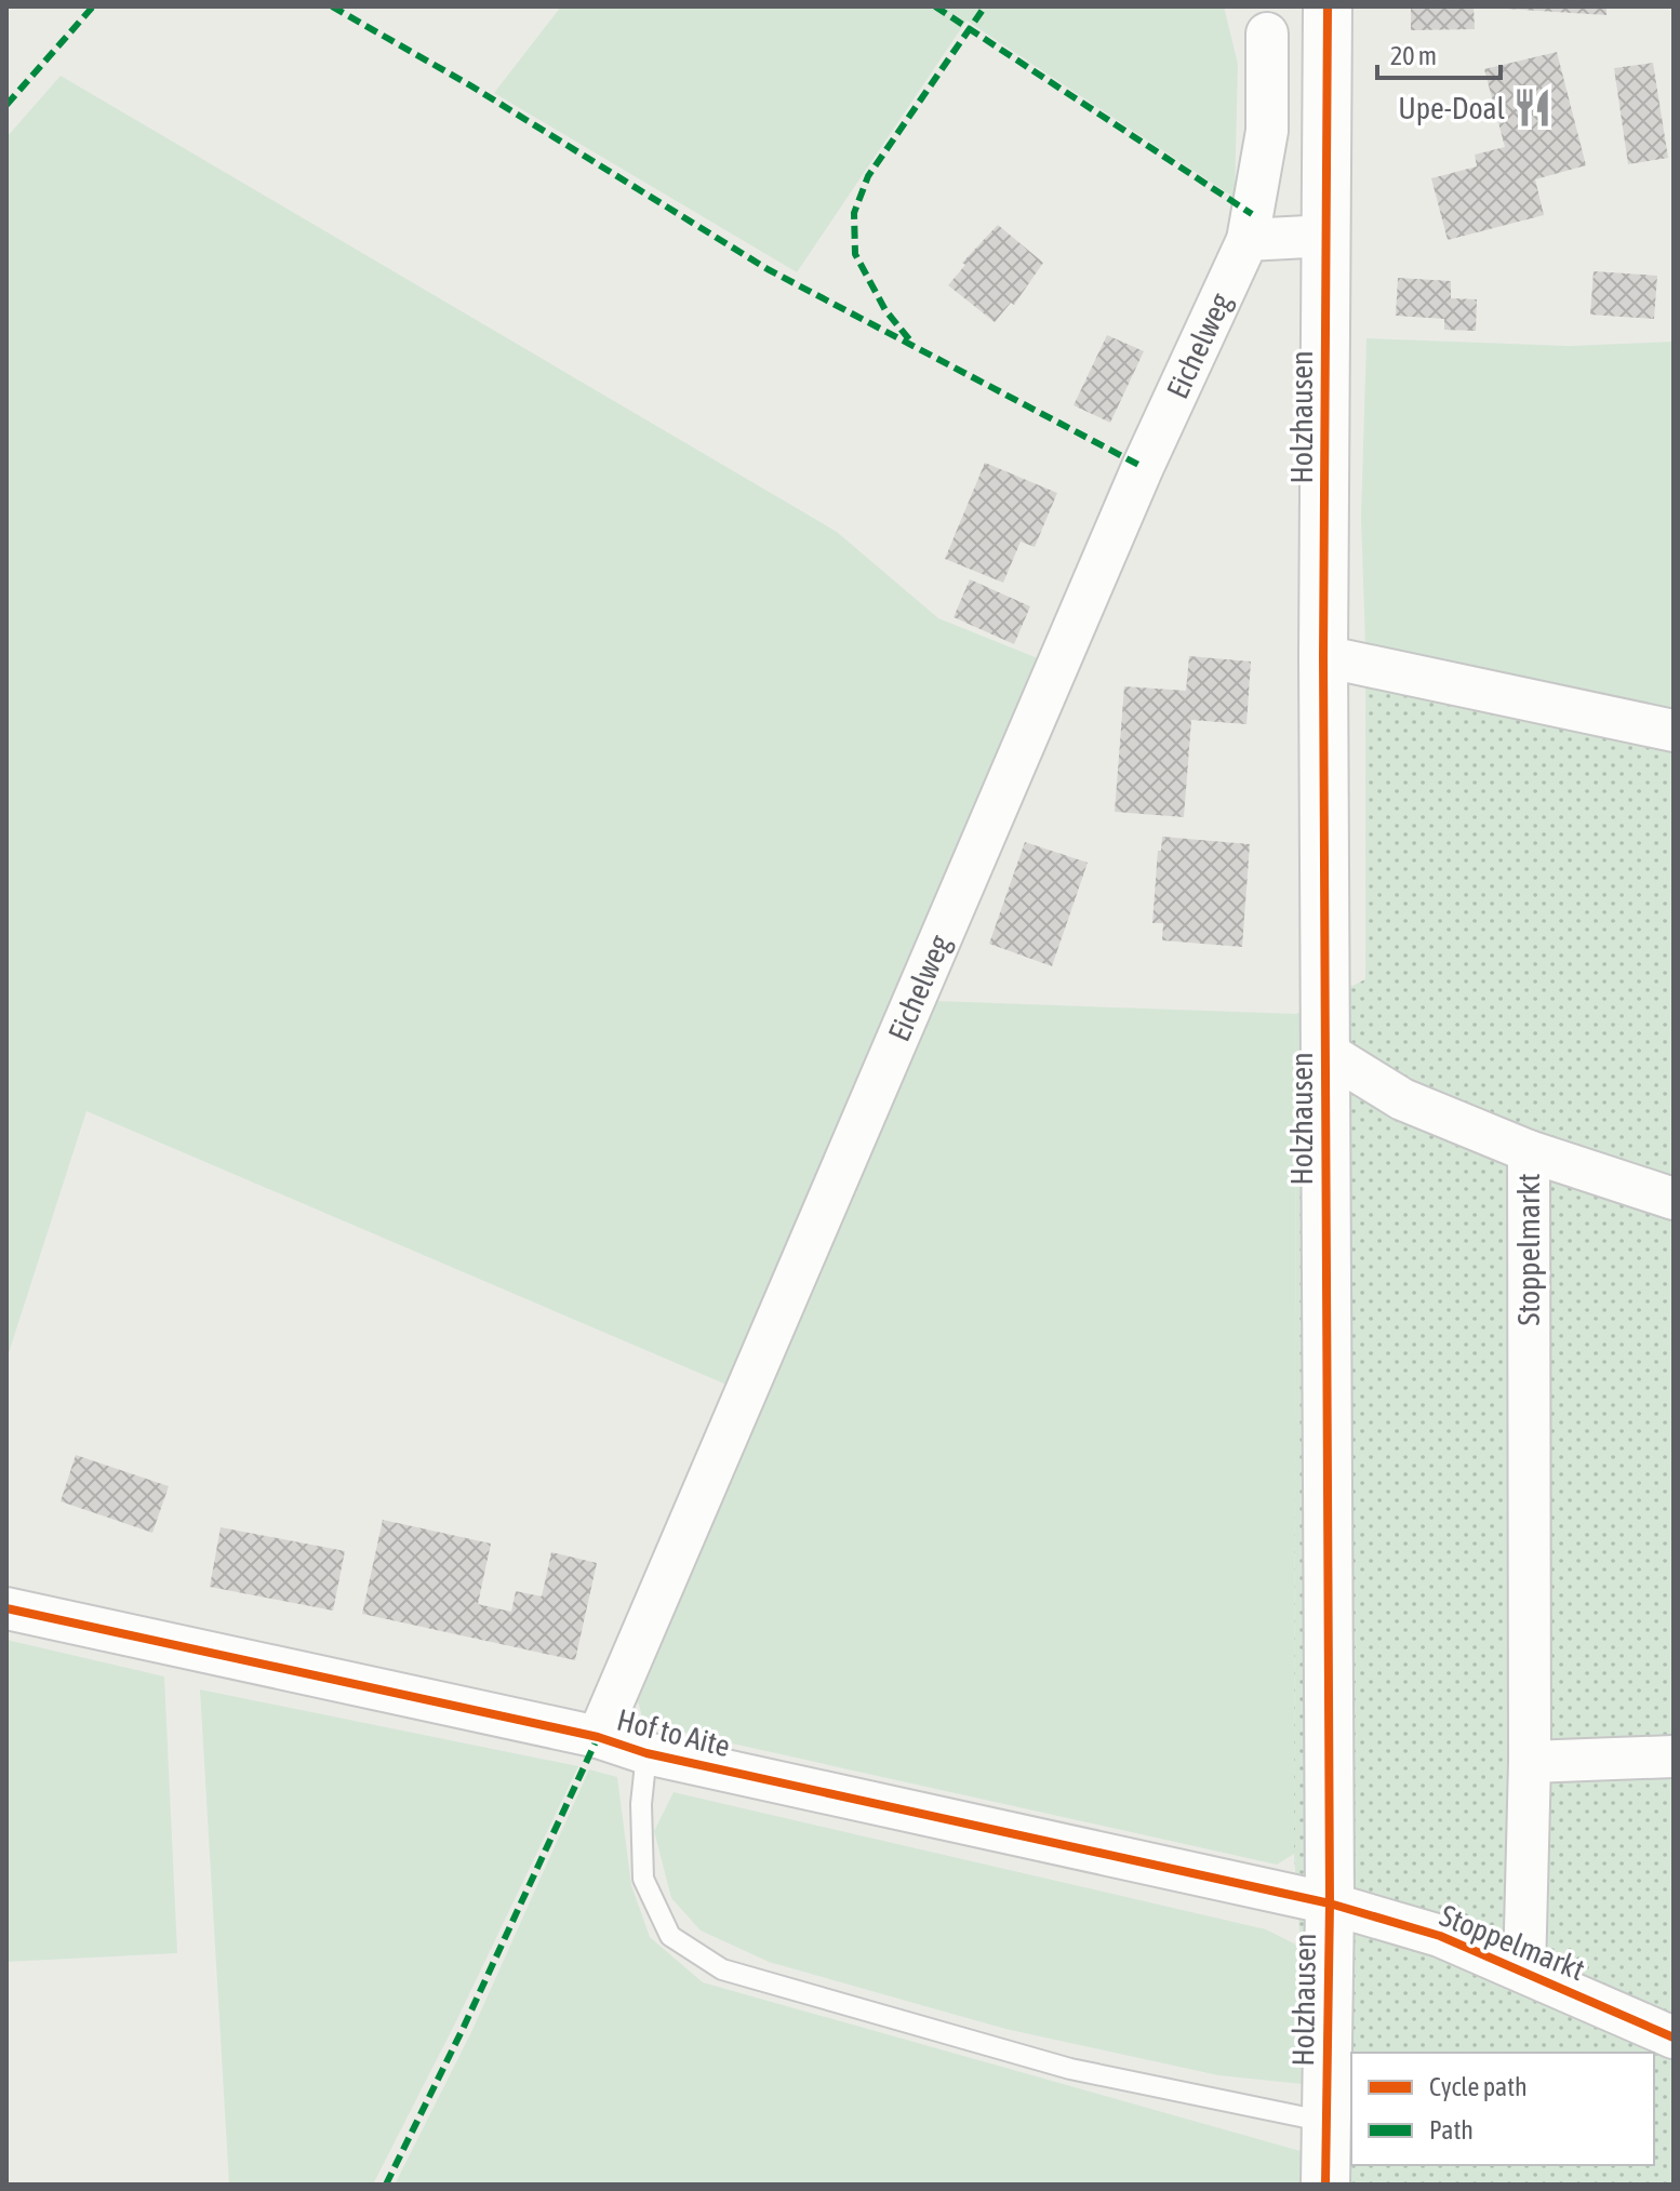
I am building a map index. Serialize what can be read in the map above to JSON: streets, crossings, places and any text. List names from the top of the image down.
{
  "streets": {
    "street": [
      "Eichelweg",
      "Holzhausen",
      "Stoppelmarkt",
      "Hof to Aite"
    ]
  },
  "crossings": [
    ["Eichelweg", "Hof to Aite"],
    ["Holzhausen", "Stoppelmarkt"],
    ["Holzhausen", "Hof to Aite"],
    ["Stoppelmarkt", "Hof to Aite"]
  ],
  "places": {
    "restaurant": ["Upe-Doal"]
  },
  "legend": ["Cycle path", "Path"],
  "scale_bar": "20 m"
}
